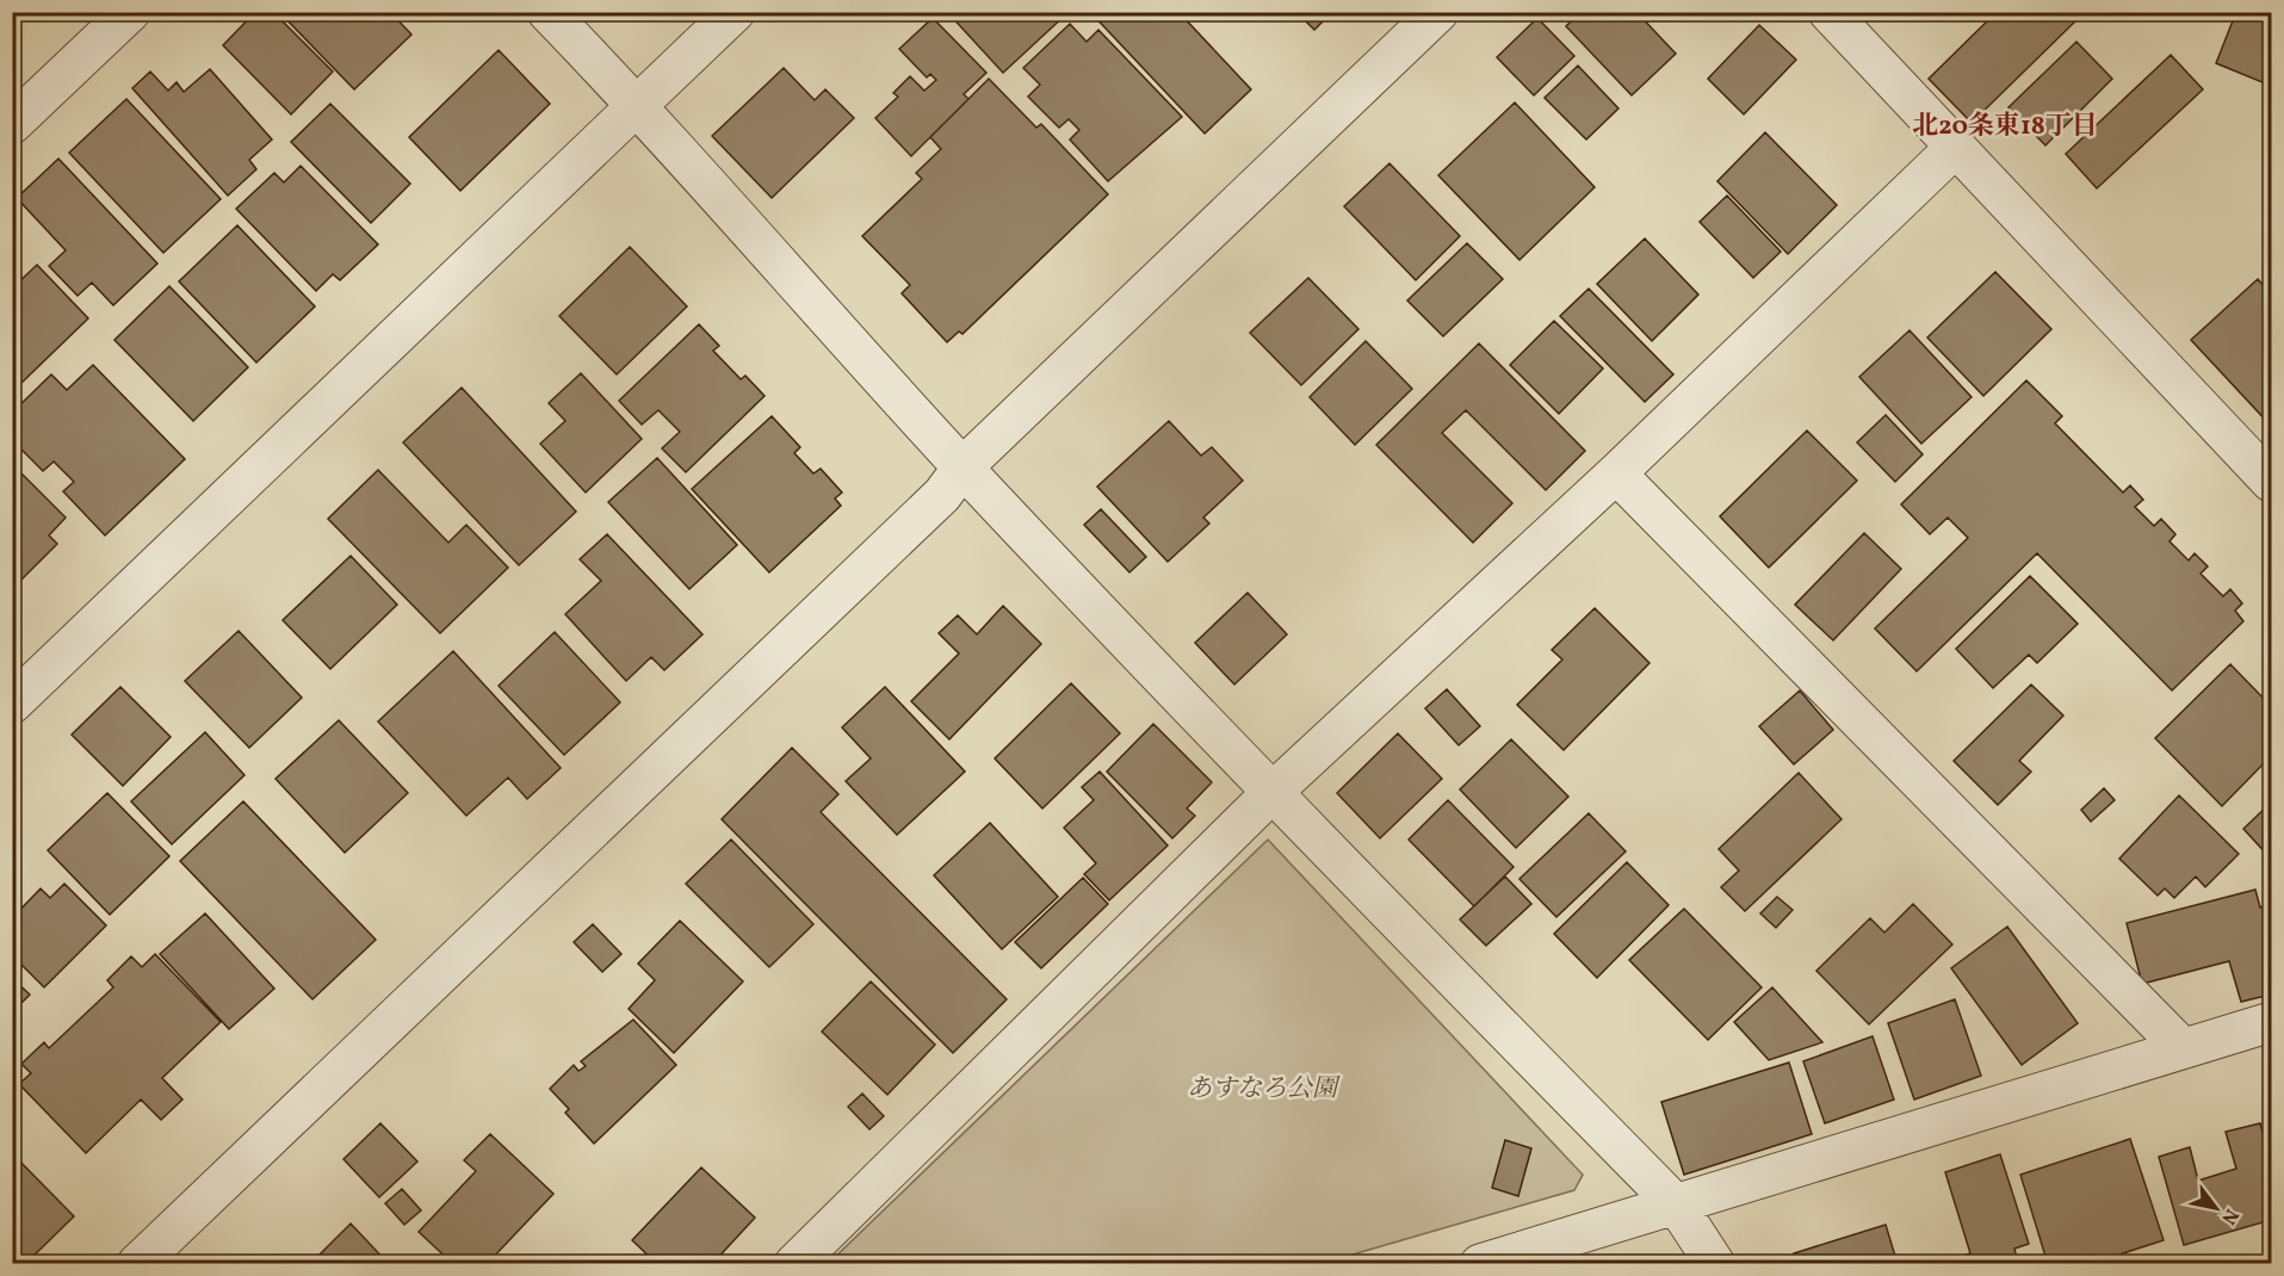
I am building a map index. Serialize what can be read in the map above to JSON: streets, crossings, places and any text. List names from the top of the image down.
{
  "districts": ["北20条東18丁目"],
  "parks": ["あすなろ公園"],
  "north": "bottom right"
}
